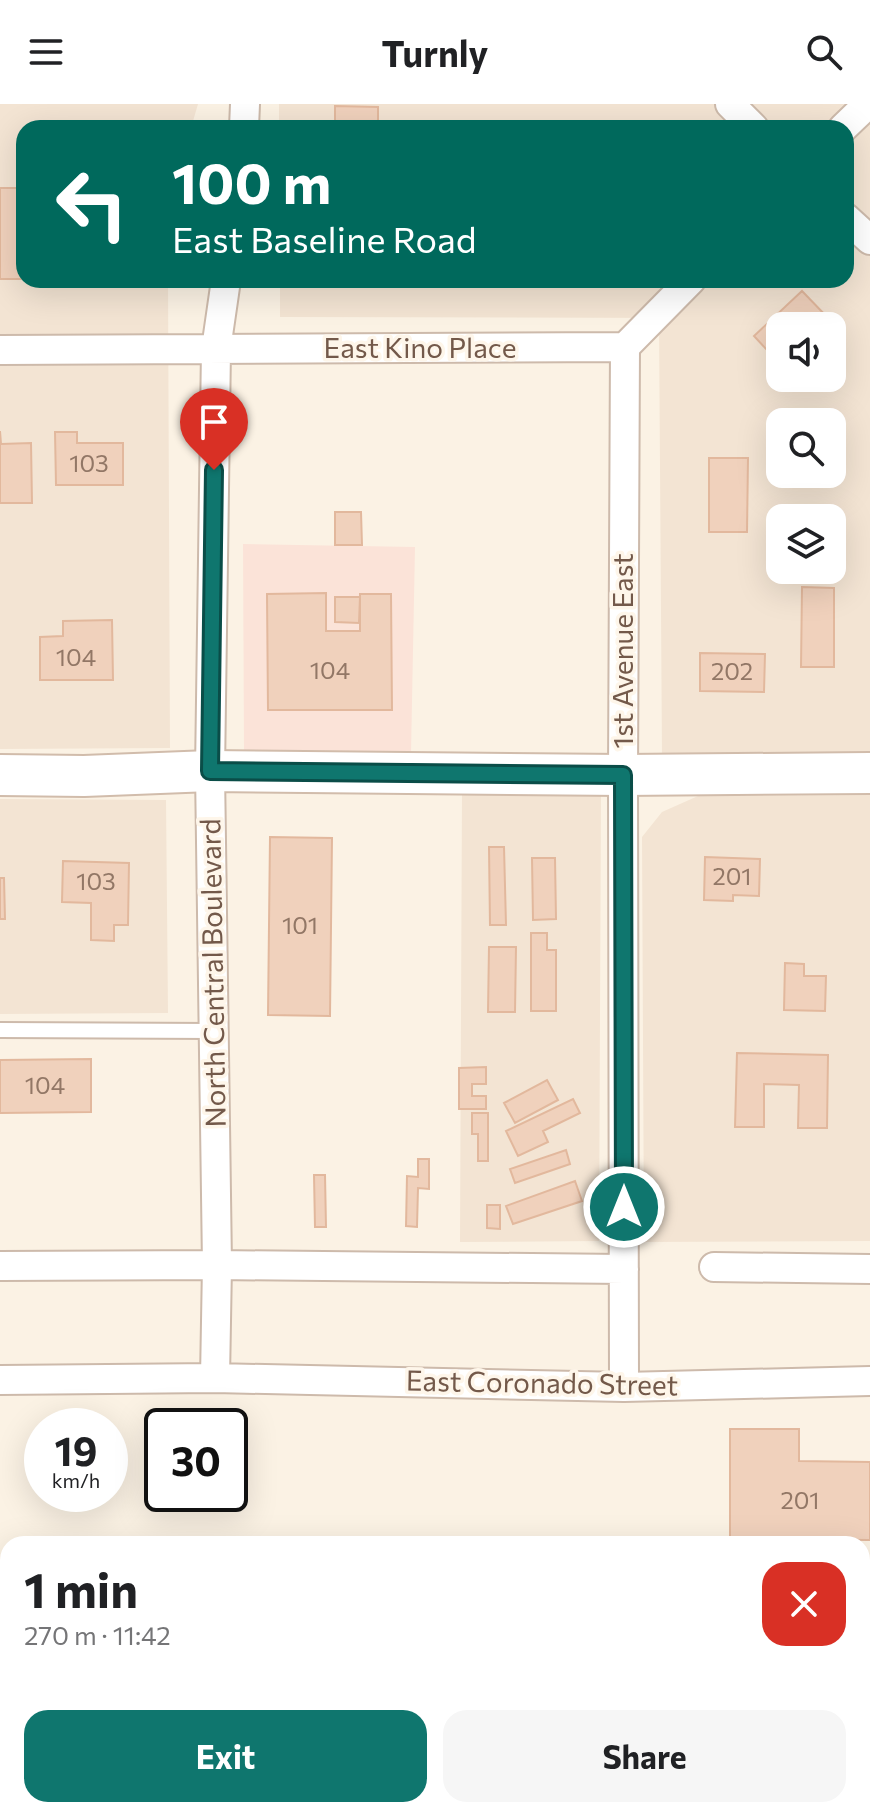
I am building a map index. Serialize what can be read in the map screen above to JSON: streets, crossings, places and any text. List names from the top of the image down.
{
  "streets": {
    "street": [
      "East Kino Place",
      "1st Avenue East",
      "North Central Boulevard",
      "East Coronado Street"
    ]
  },
  "crossings": [
    ["East Kino Place", "1st Avenue East"],
    ["East Kino Place", "North Central Boulevard"],
    ["1st Avenue East", "East Coronado Street"],
    ["North Central Boulevard", "East Coronado Street"]
  ],
  "house_numbers": [
    "103",
    "104",
    "104",
    "202",
    "201",
    "103",
    "101",
    "104",
    "201"
  ],
  "page": {
    "header": "Turnly",
    "turn": ["100 m", "East Baseline Road"],
    "speed": "19 km/h",
    "limit": "30",
    "heading": ["1 min", "270 m · 11:42"],
    "buttons": ["Exit", "Share"]
  }
}
